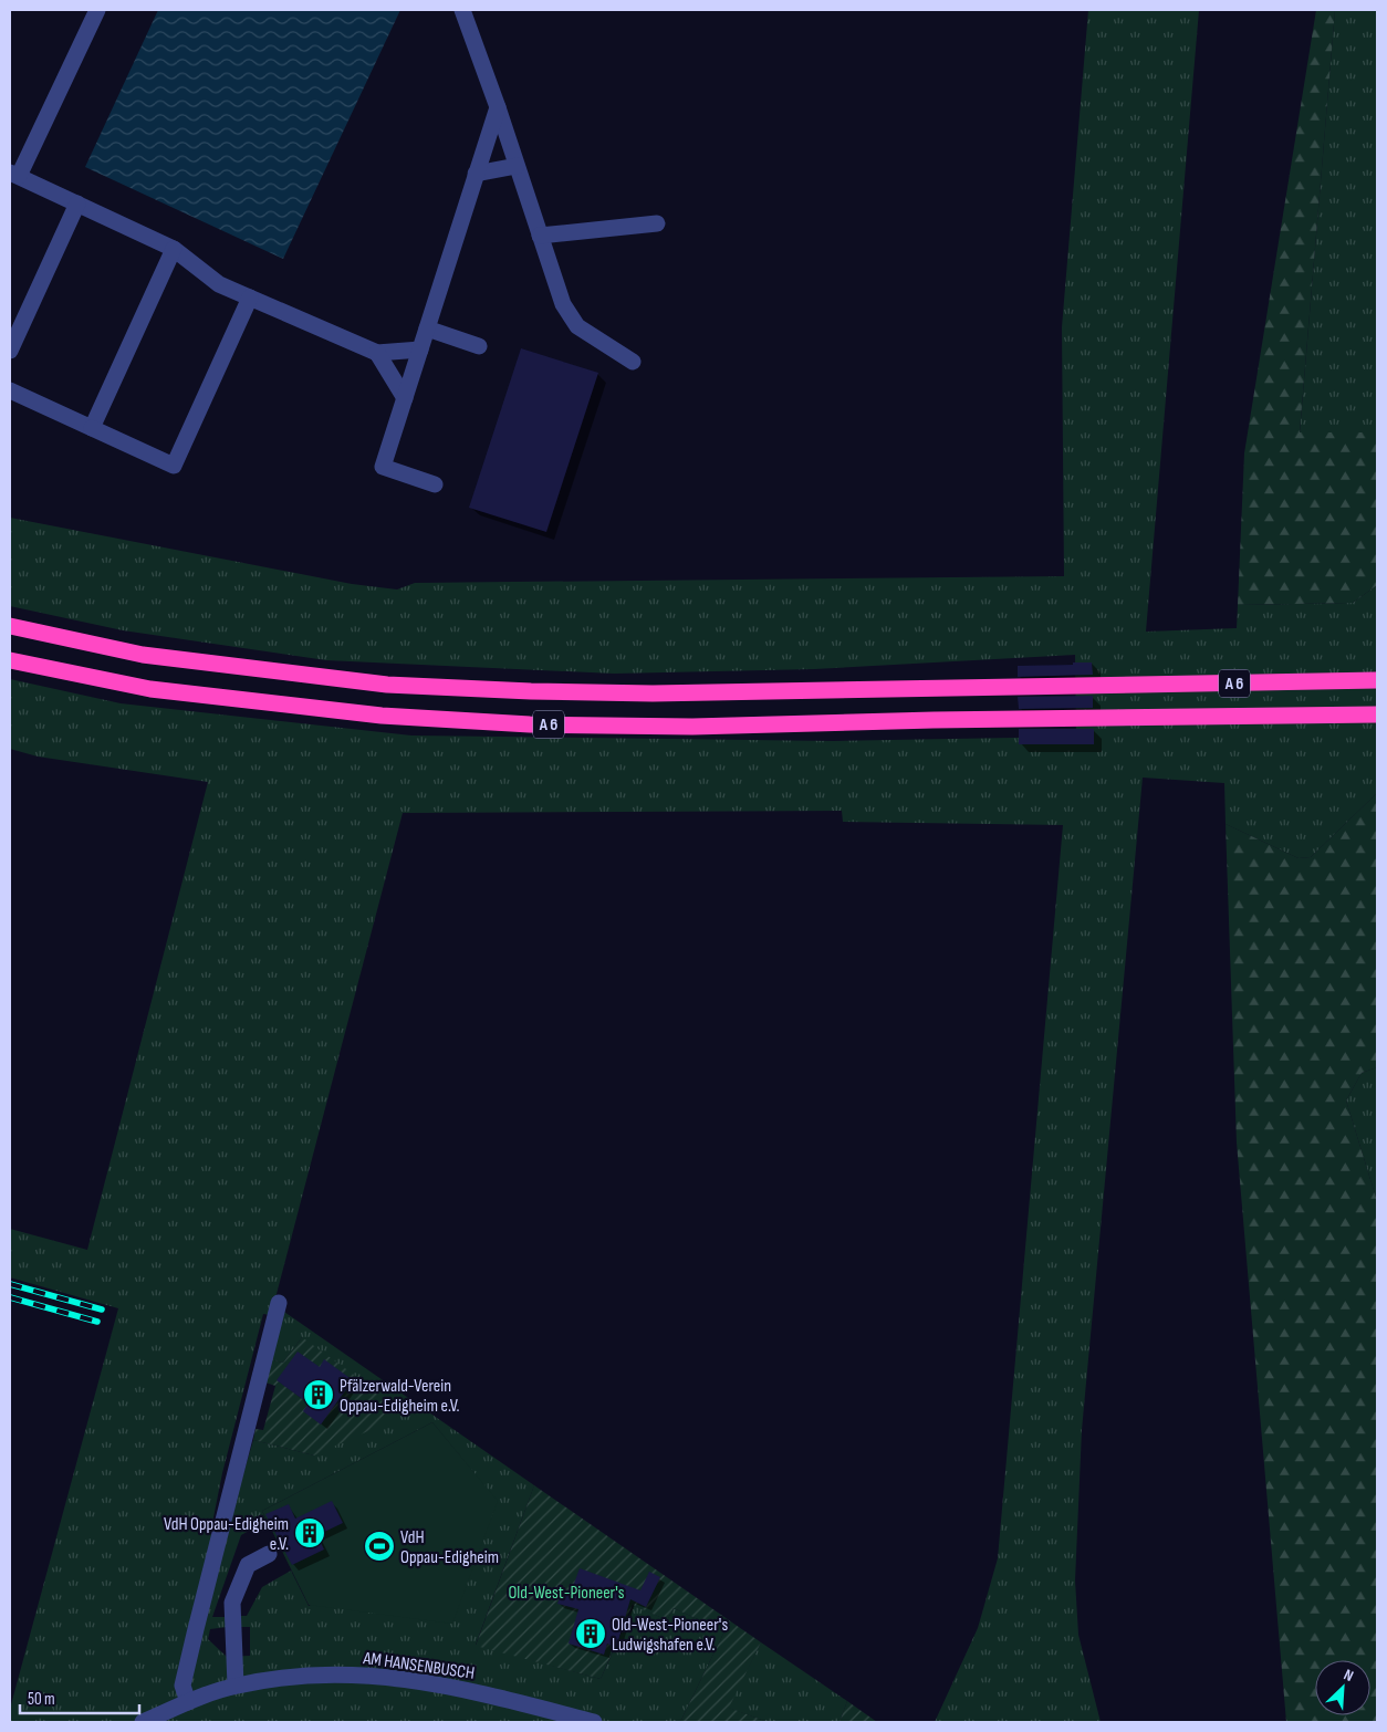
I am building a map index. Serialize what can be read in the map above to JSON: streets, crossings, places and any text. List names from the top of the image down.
{
  "streets": {
    "highway": ["A 6"],
    "street": ["AM HANSENBUSCH"]
  },
  "parks": ["Old-West-Pioneer's"],
  "places": {
    "building": ["Pfälzerwald-Verein Oppau-Edigheim e.V.", "VdH Oppau-Edigheim e.V.", "Old-West-Pioneer's Ludwigshafen e.V."],
    "sports": ["VdH Oppau-Edigheim"]
  },
  "scale_bar": "50 m",
  "north": "top right"
}
